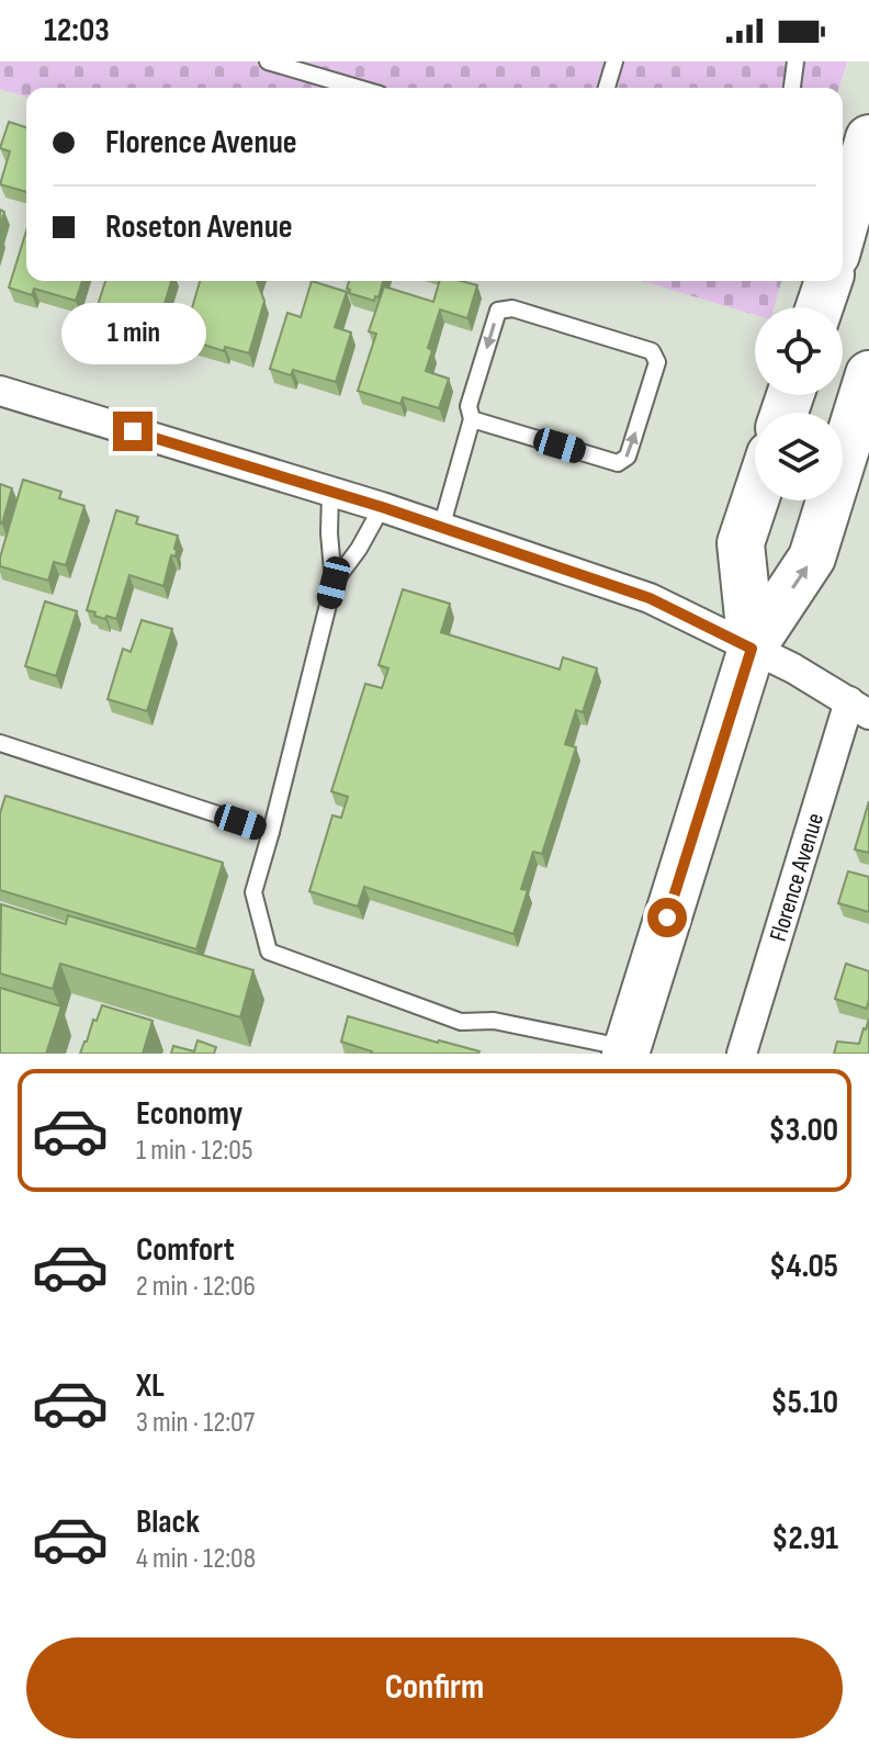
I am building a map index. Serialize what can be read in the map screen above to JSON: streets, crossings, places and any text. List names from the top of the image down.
{
  "streets": {
    "street": ["Florence Avenue"]
  },
  "page": {
    "status": "12:03",
    "banner": ["Florence Avenue", "Roseton Avenue"],
    "bubble": "1 min",
    "list": [
      {
        "name": "Economy",
        "note": "1 min · 12:05",
        "value": "$3.00"
      },
      {
        "name": "Comfort",
        "note": "2 min · 12:06",
        "value": "$4.05"
      },
      {
        "name": "XL",
        "note": "3 min · 12:07",
        "value": "$5.10"
      },
      {
        "name": "Black",
        "note": "4 min · 12:08",
        "value": "$2.91"
      }
    ],
    "buttons": "Confirm"
  }
}
